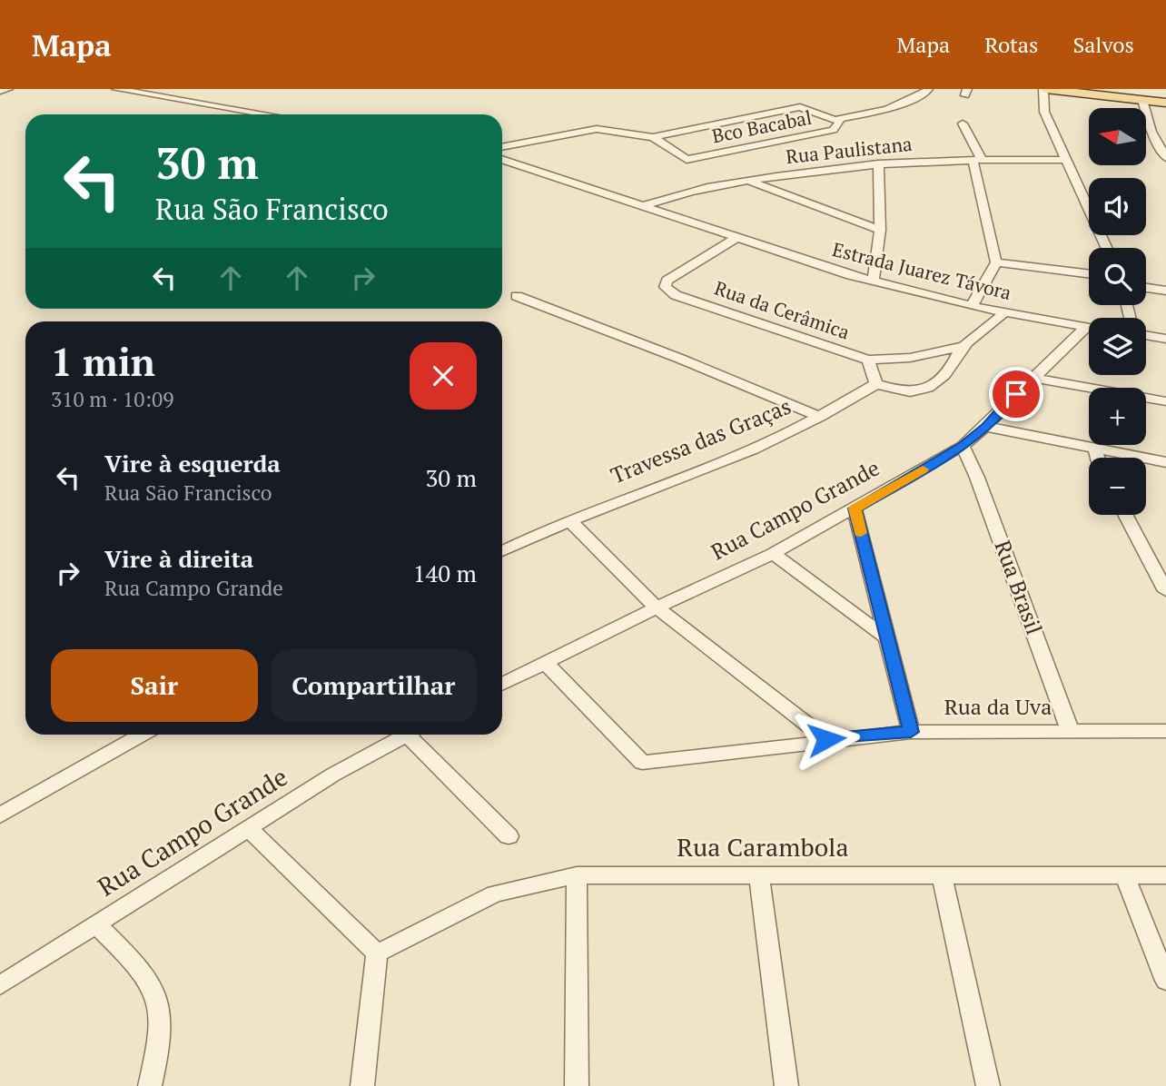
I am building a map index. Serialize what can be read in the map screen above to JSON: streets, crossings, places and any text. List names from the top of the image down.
{
  "streets": {
    "street": [
      "Bco Bacabal",
      "Rua Paulistana",
      "Estrada Juarez Távora",
      "Rua da Cerâmica",
      "Travessa das Graças",
      "Rua Campo Grande",
      "Rua Brasil",
      "Rua da Uva",
      "Rua Carambola"
    ]
  },
  "crossings": [
    ["Rua Paulistana", "Estrada Juarez Távora"],
    ["Estrada Juarez Távora", "Rua da Cerâmica"],
    ["Rua da Cerâmica", "Travessa das Graças"],
    ["Rua Campo Grande", "Rua Brasil"],
    ["Rua Campo Grande", "Rua da Uva"],
    ["Rua Brasil", "Rua da Uva"]
  ],
  "north": "left",
  "page": {
    "header": "Mapa",
    "nav": ["Mapa", "Rotas", "Salvos"],
    "map_buttons": ["+", "−"],
    "turn": ["30 m", "Rua São Francisco"],
    "heading": ["1 min", "310 m · 10:09"],
    "list": [
      {
        "name": "Vire à esquerda",
        "note": "Rua São Francisco",
        "value": "30 m"
      },
      {
        "name": "Vire à direita",
        "note": "Rua Campo Grande",
        "value": "140 m"
      }
    ],
    "buttons": ["Sair", "Compartilhar"]
  }
}
